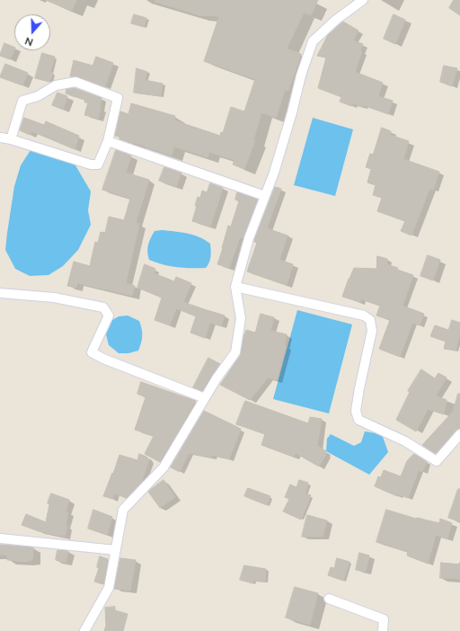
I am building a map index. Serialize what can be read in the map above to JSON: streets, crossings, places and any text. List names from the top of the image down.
{
  "north": "bottom"
}
